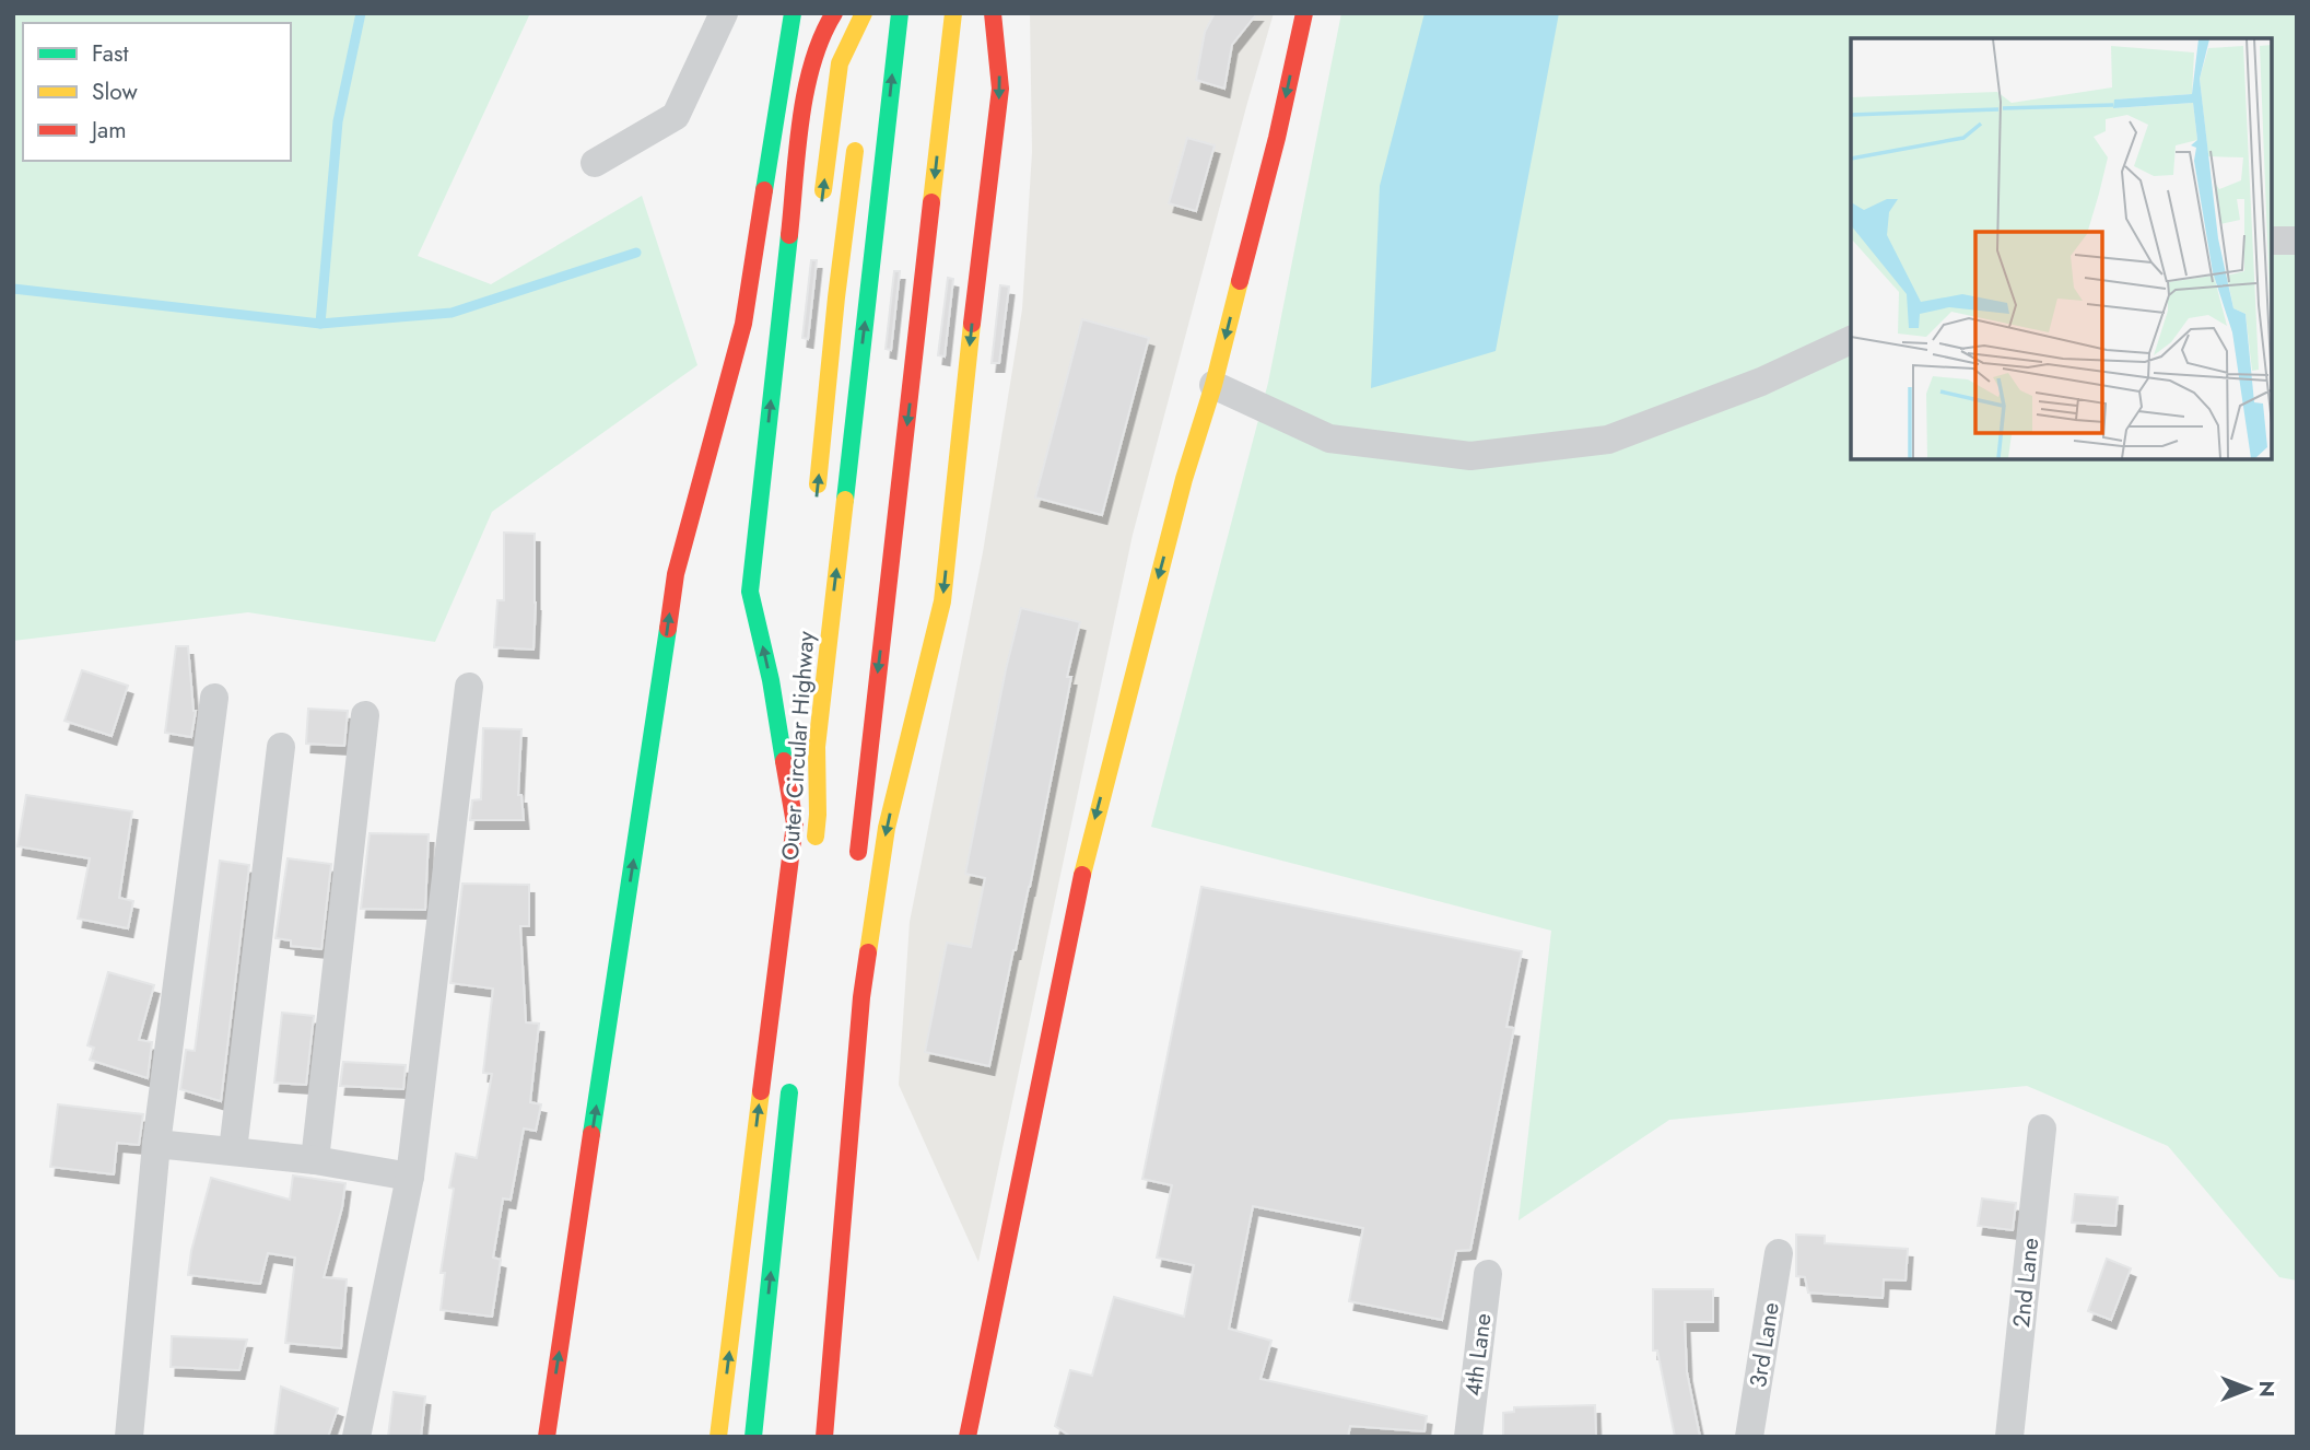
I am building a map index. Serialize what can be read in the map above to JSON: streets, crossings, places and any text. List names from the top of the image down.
{
  "streets": {
    "main road": ["Outer Circular Highway"],
    "street": ["2nd Lane", "3rd Lane", "4th Lane"]
  },
  "legend": ["Fast", "Slow", "Jam"],
  "north": "right"
}
